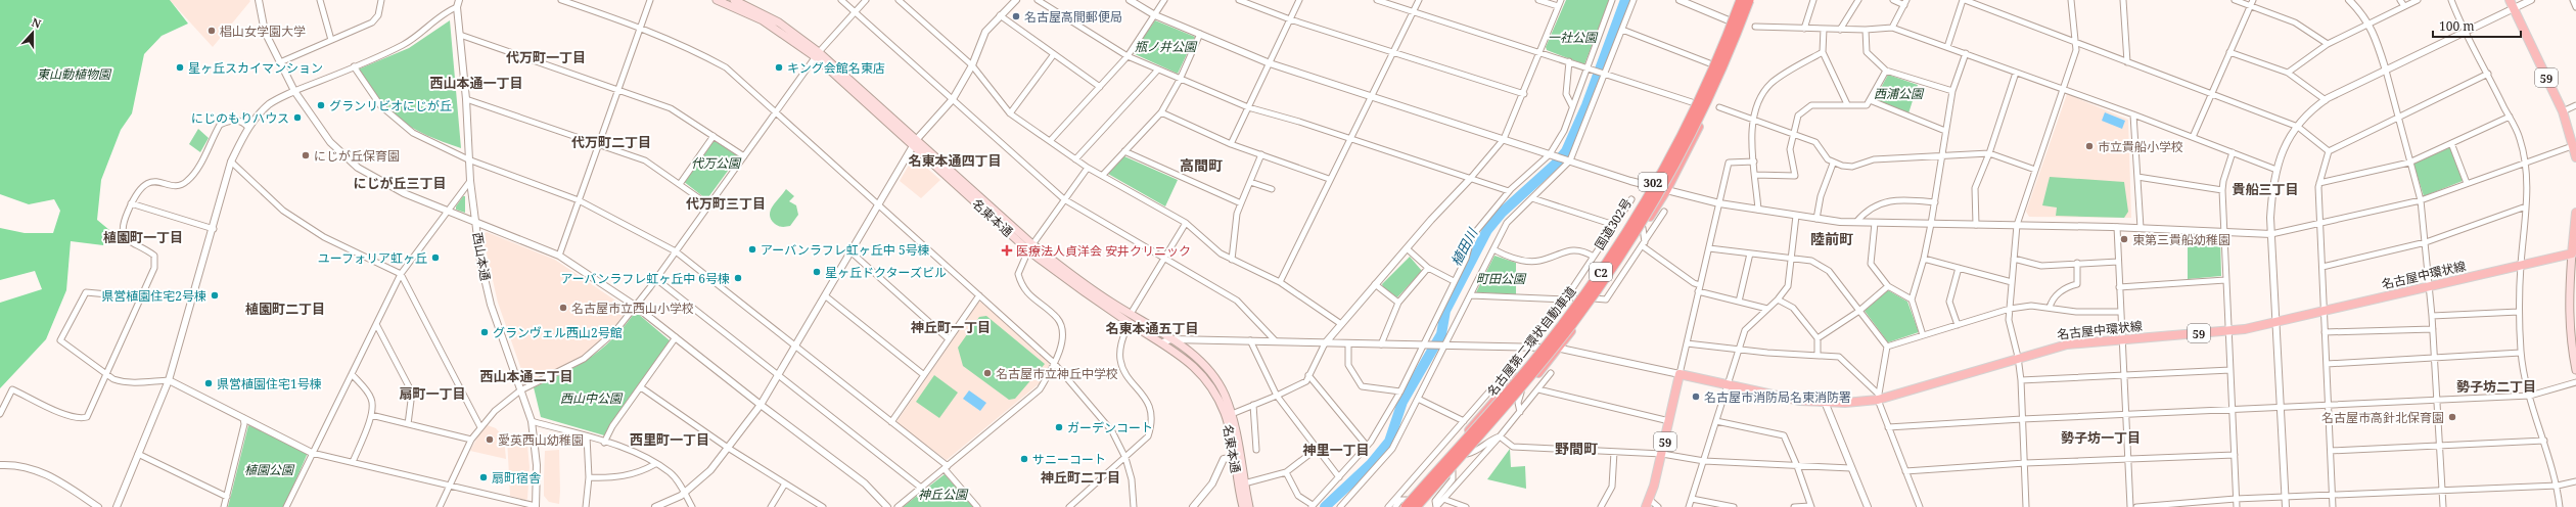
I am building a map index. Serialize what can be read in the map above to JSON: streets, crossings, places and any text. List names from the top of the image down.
{
  "streets": {
    "highway": [
      "302",
      "国道302号",
      "C2",
      "名古屋第二環状自動車道"
    ],
    "main road": ["59", "名東本通", "名古屋中環状線"],
    "street": ["西山本通"]
  },
  "crossings": [
    ["59", "名古屋中環状線"],
    ["国道302号", "名古屋第二環状自動車道"]
  ],
  "districts": [
    "代万町一丁目",
    "西山本通一丁目",
    "代万町二丁目",
    "名東本通四丁目",
    "高間町",
    "にじが丘三丁目",
    "貴船三丁目",
    "代万町三丁目",
    "植園町一丁目",
    "陸前町",
    "植園町二丁目",
    "神丘町一丁目",
    "名東本通五丁目",
    "西山本通二丁目",
    "勢子坊二丁目",
    "扇町一丁目",
    "勢子坊一丁目",
    "西里町一丁目",
    "野間町",
    "神里一丁目",
    "神丘町二丁目"
  ],
  "water": ["植田川"],
  "parks": [
    "一社公園",
    "瓶ノ井公園",
    "東山動植物園",
    "西浦公園",
    "代万公園",
    "町田公園",
    "西山中公園",
    "植園公園",
    "神丘公園"
  ],
  "places": {
    "other": [
      "名古屋高間郵便局",
      "椙山女学園大学",
      "星ヶ丘スカイマンション",
      "キング会館名東店",
      "グランリビオにじが丘",
      "にじのもりハウス",
      "市立貴船小学校",
      "にじが丘保育園",
      "東第三貴船幼稚園",
      "アーバンラフレ虹ヶ丘中 5号棟",
      "ユーフォリア虹ヶ丘",
      "星ヶ丘ドクターズビル",
      "アーバンラフレ虹ヶ丘中 6号棟",
      "県営植園住宅2号棟",
      "名古屋市立西山小学校",
      "グランヴェル西山2号館",
      "名古屋市立神丘中学校",
      "県営植園住宅1号棟",
      "名古屋市消防局名東消防署",
      "名古屋市高針北保育園",
      "ガーデンコート",
      "愛英西山幼稚園",
      "サニーコート",
      "扇町宿舎"
    ],
    "health": ["医療法人貞洋会 安井クリニック"]
  },
  "scale_bar": "100 m",
  "north": "top"
}
